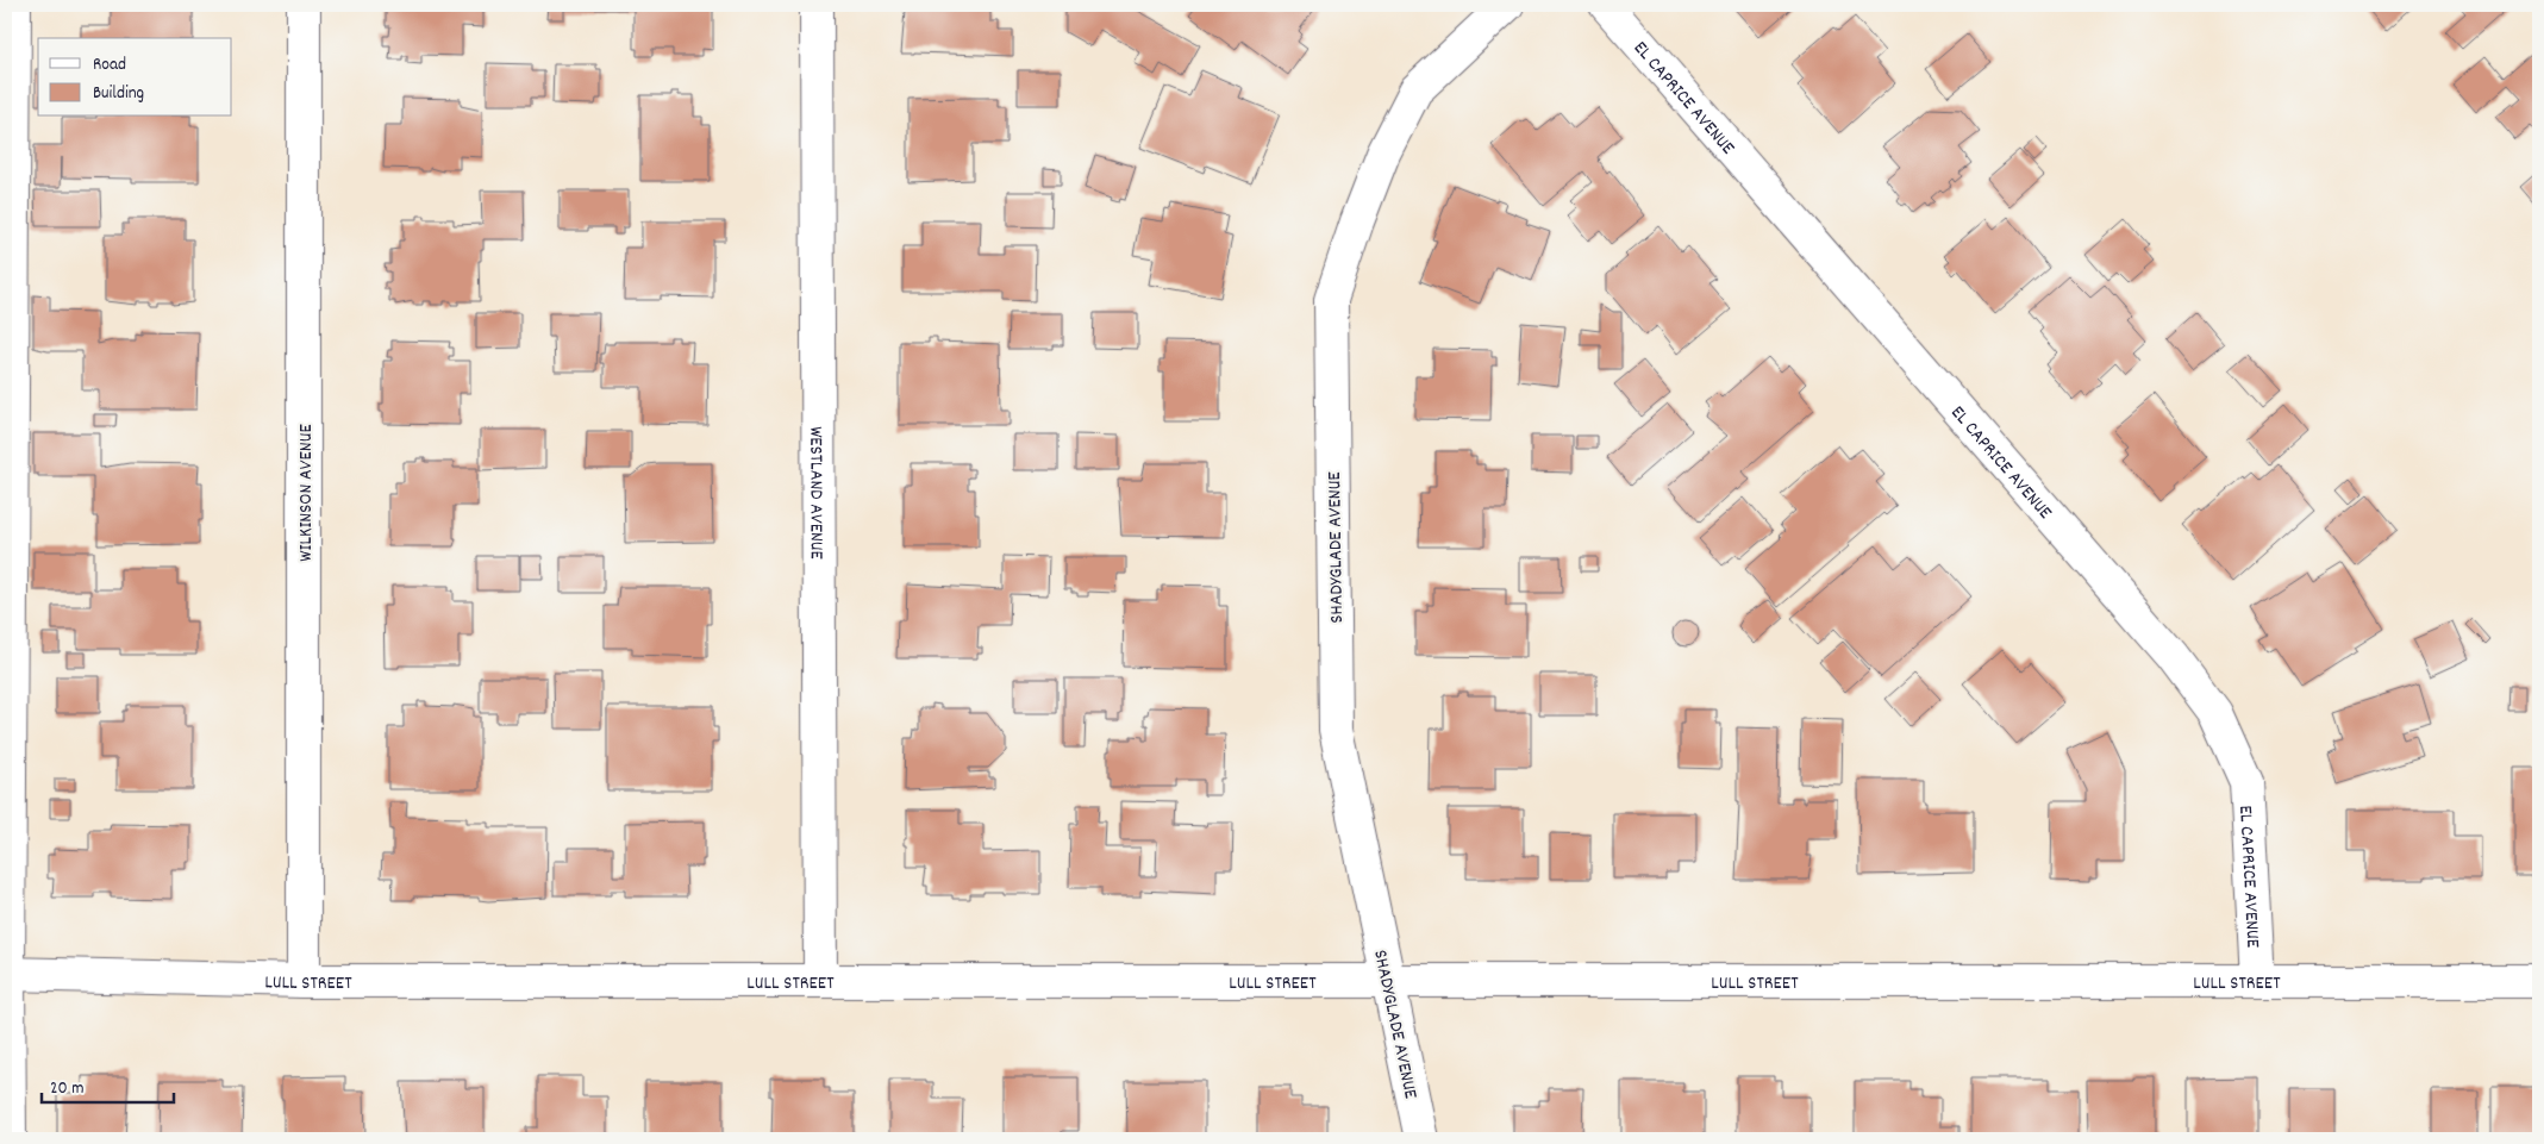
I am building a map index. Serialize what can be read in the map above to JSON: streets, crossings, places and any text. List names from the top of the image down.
{
  "streets": {
    "street": [
      "EL CAPRICE AVENUE",
      "WILKINSON AVENUE",
      "WESTLAND AVENUE",
      "SHADYGLADE AVENUE",
      "LULL STREET"
    ]
  },
  "crossings": [
    ["EL CAPRICE AVENUE", "LULL STREET"],
    ["WILKINSON AVENUE", "LULL STREET"],
    ["WESTLAND AVENUE", "LULL STREET"],
    ["SHADYGLADE AVENUE", "LULL STREET"]
  ],
  "legend": ["Road", "Building"],
  "scale_bar": "20 m"
}
